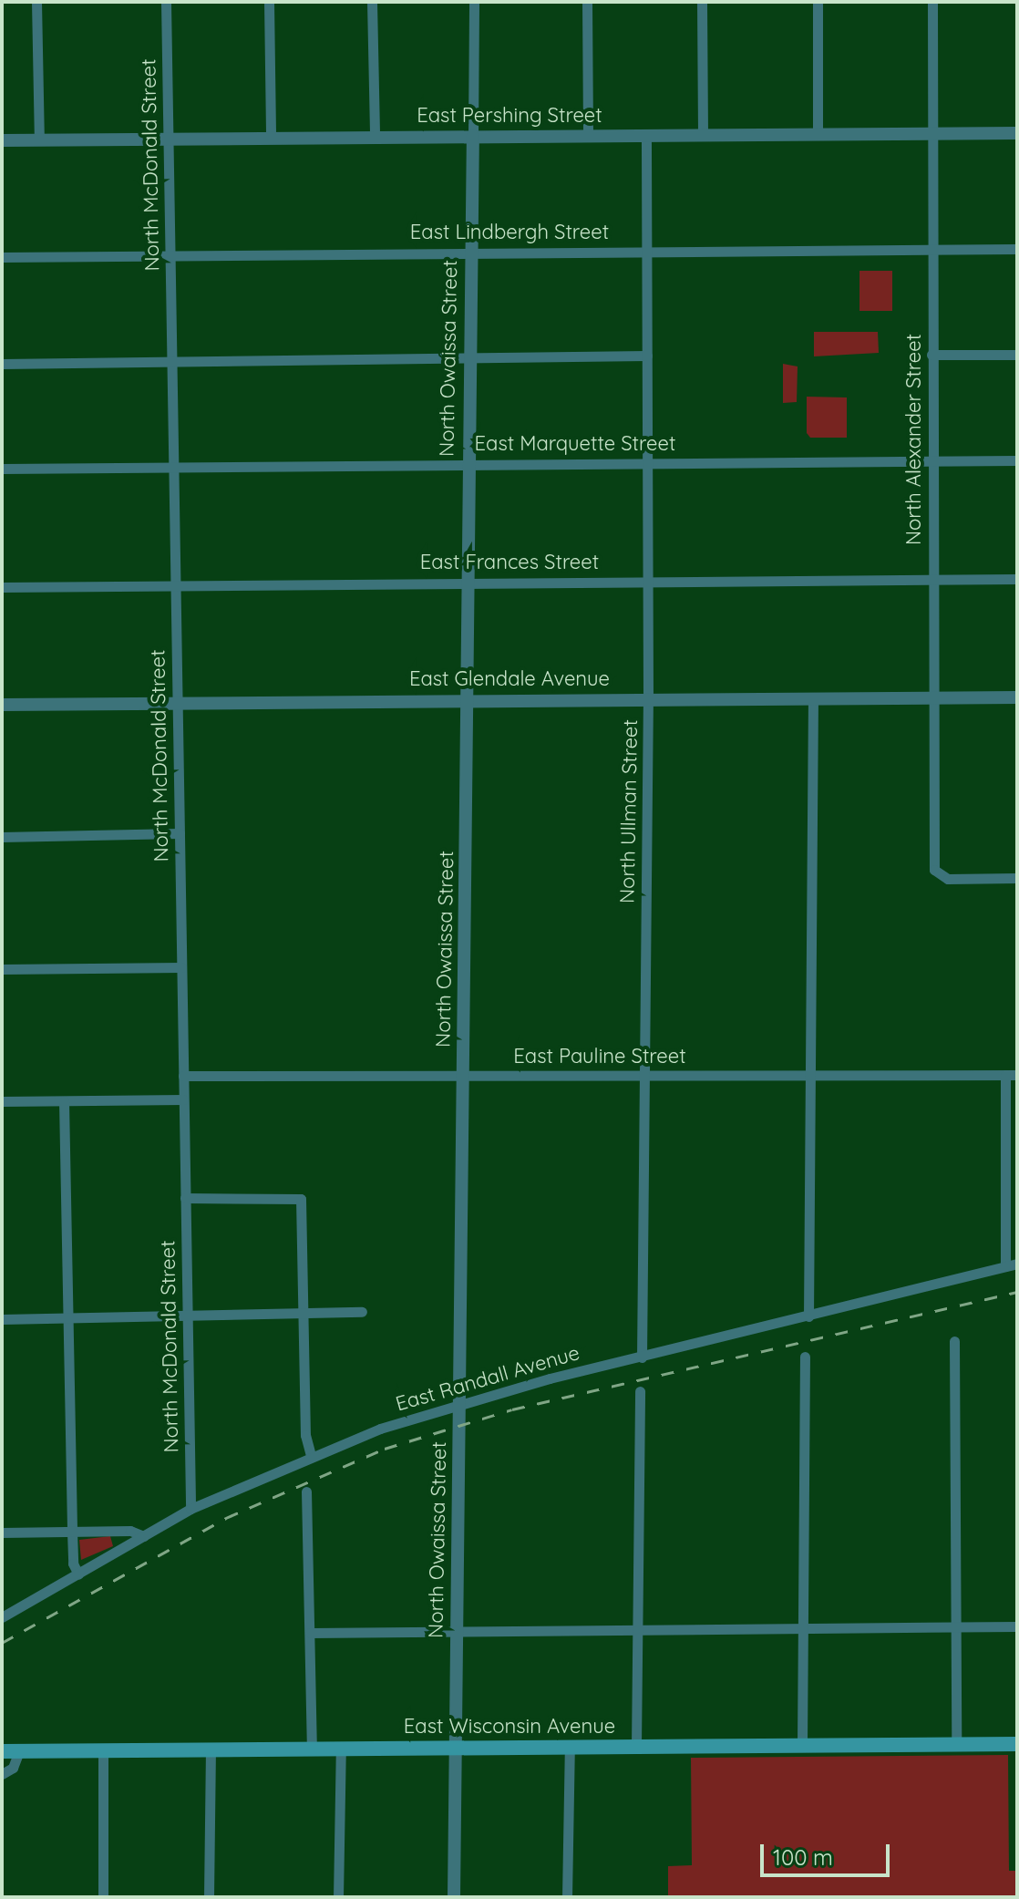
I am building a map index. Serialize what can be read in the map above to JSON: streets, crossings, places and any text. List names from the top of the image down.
{
  "streets": {
    "main road": ["East Wisconsin Avenue"],
    "street": [
      "East Pershing Street",
      "North McDonald Street",
      "East Lindbergh Street",
      "North Owaissa Street",
      "North Alexander Street",
      "East Marquette Street",
      "East Frances Street",
      "East Glendale Avenue",
      "North Ullman Street",
      "East Pauline Street",
      "East Randall Avenue"
    ]
  },
  "crossings": [
    ["East Pershing Street", "North McDonald Street"],
    ["East Pershing Street", "North Owaissa Street"],
    ["East Pershing Street", "North Alexander Street"],
    ["East Pershing Street", "North Ullman Street"],
    ["North McDonald Street", "East Lindbergh Street"],
    ["North McDonald Street", "East Marquette Street"],
    ["North McDonald Street", "East Frances Street"],
    ["North McDonald Street", "East Glendale Avenue"],
    ["North McDonald Street", "East Pauline Street"],
    ["North McDonald Street", "East Randall Avenue"],
    ["East Lindbergh Street", "North Owaissa Street"],
    ["East Lindbergh Street", "North Alexander Street"],
    ["East Lindbergh Street", "North Ullman Street"],
    ["North Owaissa Street", "East Marquette Street"],
    ["North Owaissa Street", "East Frances Street"],
    ["North Owaissa Street", "East Glendale Avenue"],
    ["North Owaissa Street", "East Pauline Street"],
    ["North Owaissa Street", "East Randall Avenue"],
    ["North Owaissa Street", "East Wisconsin Avenue"],
    ["North Alexander Street", "East Marquette Street"],
    ["North Alexander Street", "East Frances Street"],
    ["North Alexander Street", "East Glendale Avenue"],
    ["East Marquette Street", "North Ullman Street"],
    ["East Frances Street", "North Ullman Street"],
    ["East Glendale Avenue", "North Ullman Street"],
    ["North Ullman Street", "East Pauline Street"],
    ["North Ullman Street", "East Randall Avenue"]
  ],
  "scale_bar": "100 m"
}
